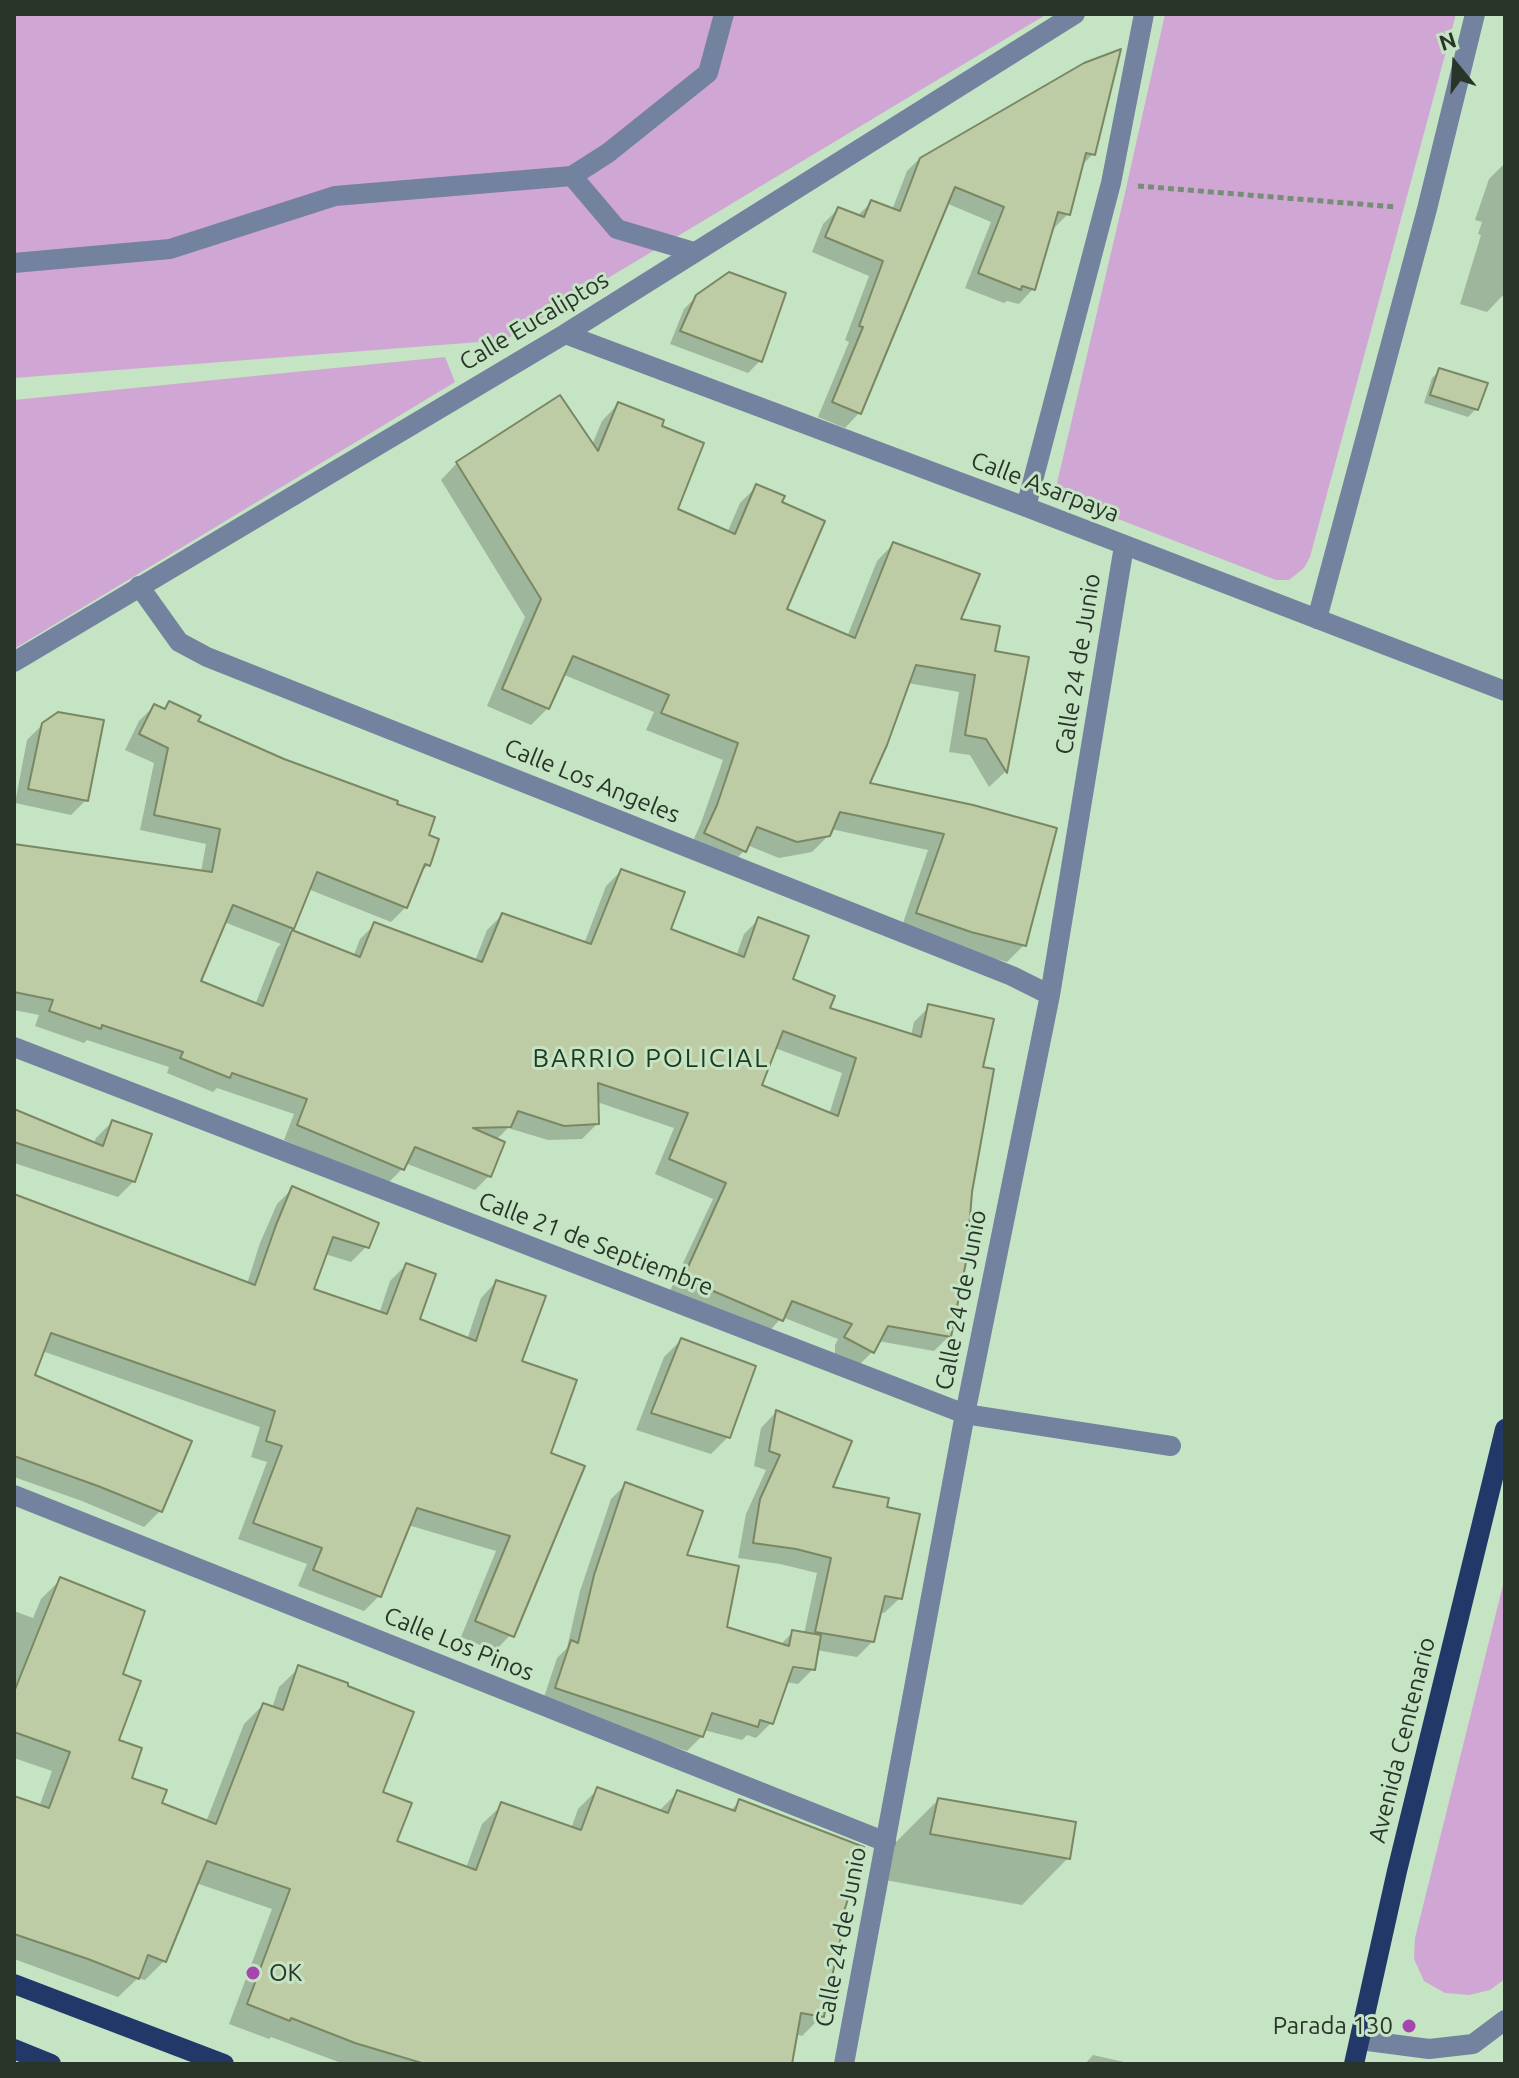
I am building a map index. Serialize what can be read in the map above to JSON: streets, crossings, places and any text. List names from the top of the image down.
{
  "streets": {
    "main road": ["Avenida Centenario"],
    "street": [
      "Calle Eucaliptos",
      "Calle Asarpaya",
      "Calle 24 de Junio",
      "Calle Los Angeles",
      "Calle 21 de Septiembre",
      "Calle Los Pinos"
    ]
  },
  "crossings": [
    ["Calle Eucaliptos", "Calle Asarpaya"],
    ["Calle Eucaliptos", "Calle Los Angeles"],
    ["Calle Asarpaya", "Calle 24 de Junio"],
    ["Calle 24 de Junio", "Calle Los Angeles"],
    ["Calle 24 de Junio", "Calle 21 de Septiembre"],
    ["Calle 24 de Junio", "Calle Los Pinos"]
  ],
  "districts": ["BARRIO POLICIAL"],
  "places": ["OK", "Parada 130"],
  "north": "top"
}
